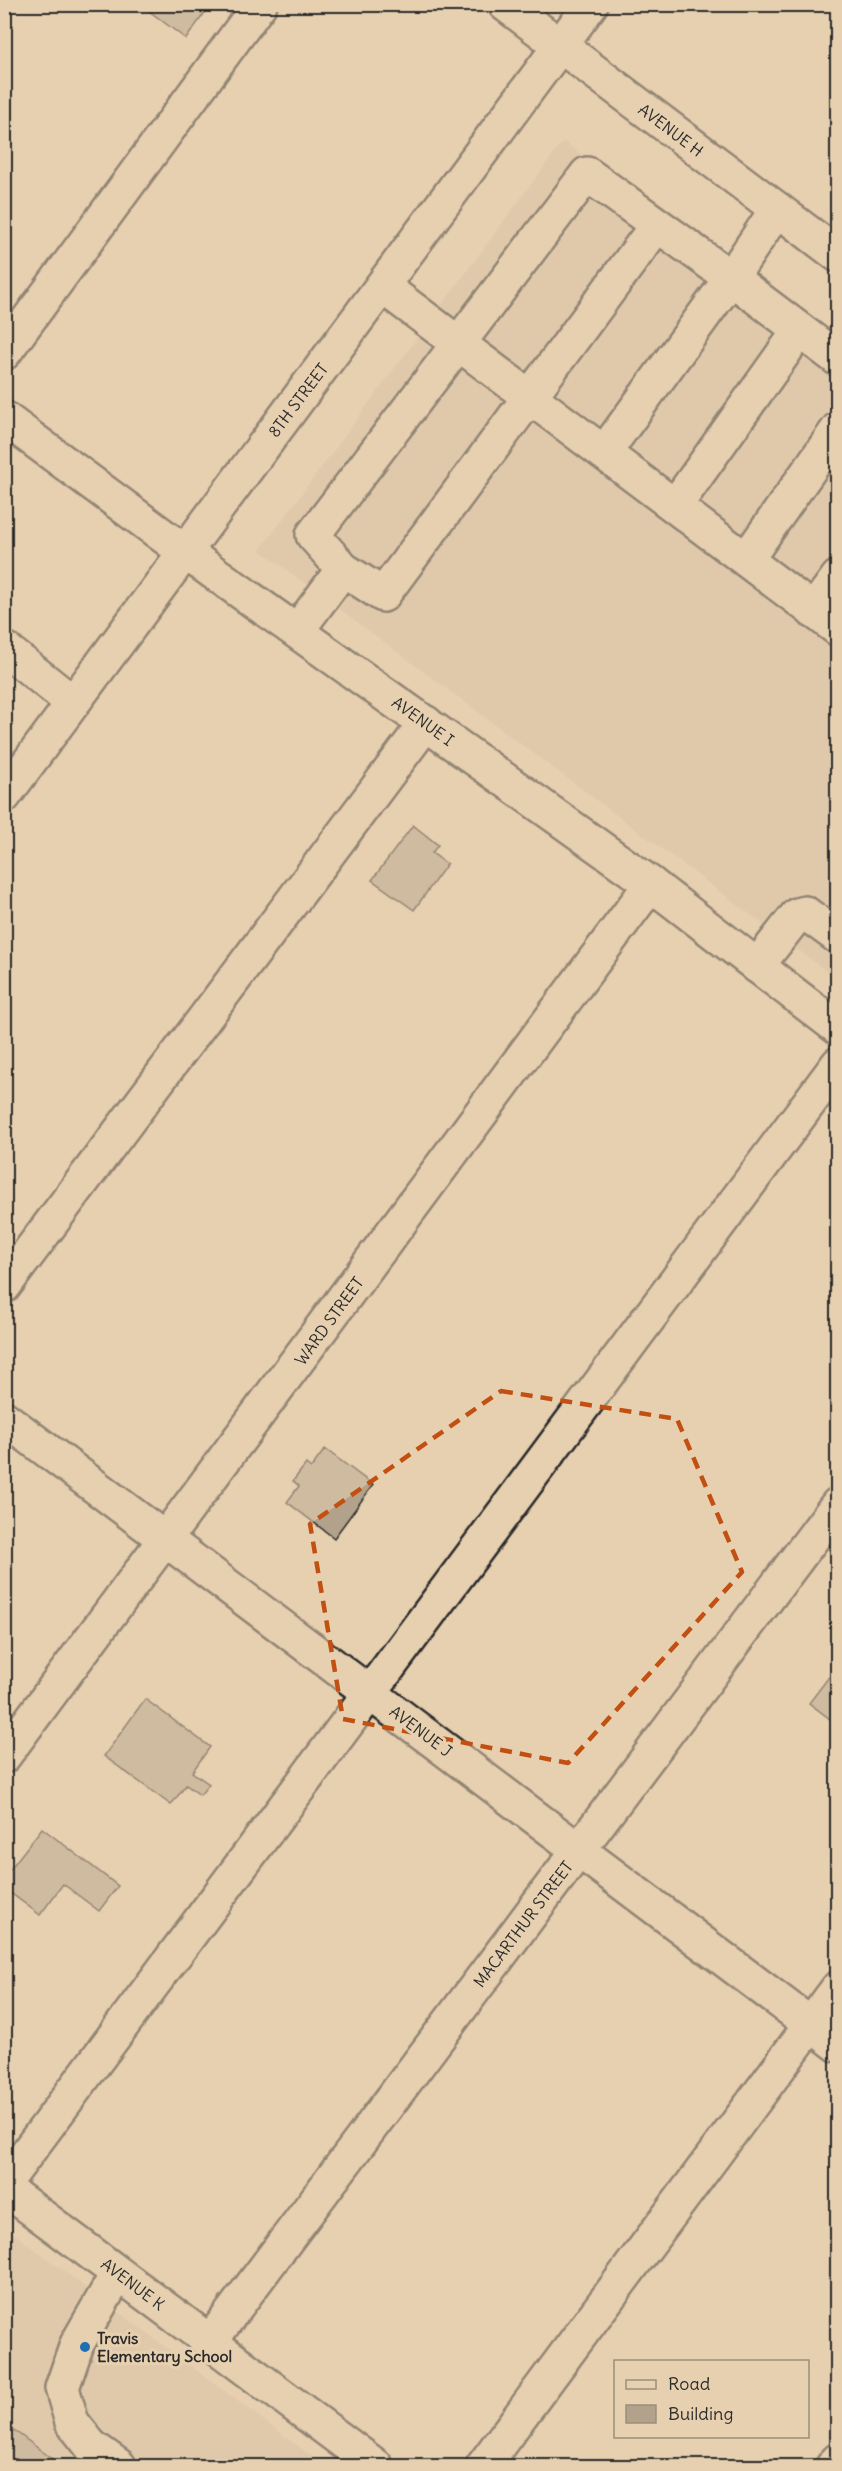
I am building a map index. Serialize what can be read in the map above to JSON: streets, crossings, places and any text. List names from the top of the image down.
{
  "streets": {
    "street": [
      "AVENUE H",
      "8TH STREET",
      "AVENUE I",
      "WARD STREET",
      "AVENUE J",
      "MACARTHUR STREET",
      "AVENUE K"
    ]
  },
  "crossings": [
    ["AVENUE H", "8TH STREET"],
    ["8TH STREET", "AVENUE I"],
    ["AVENUE I", "WARD STREET"],
    ["WARD STREET", "AVENUE J"],
    ["AVENUE J", "MACARTHUR STREET"],
    ["MACARTHUR STREET", "AVENUE K"]
  ],
  "places": ["Travis Elementary School"],
  "legend": ["Road", "Building"]
}
